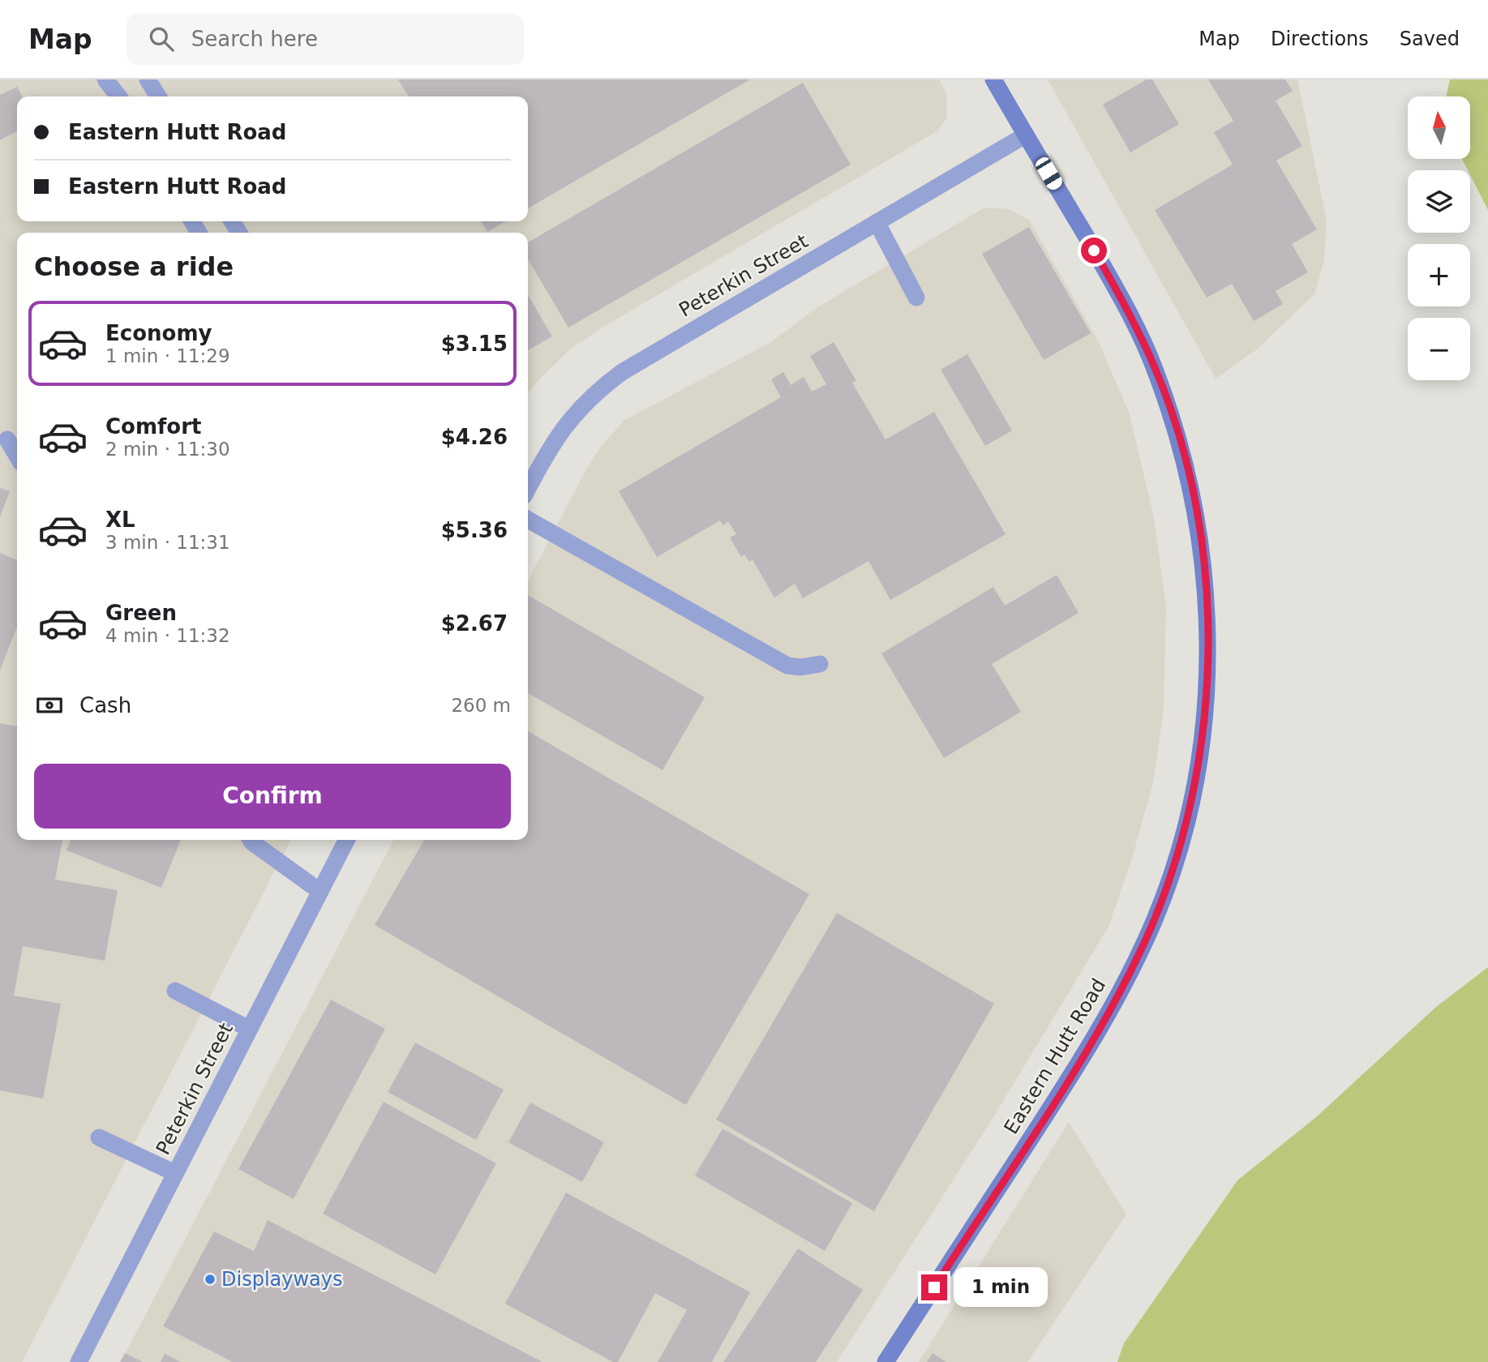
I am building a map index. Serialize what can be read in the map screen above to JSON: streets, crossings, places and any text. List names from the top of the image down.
{
  "streets": {
    "street": ["Peterkin Street", "Eastern Hutt Road"]
  },
  "crossings": [
    ["Peterkin Street", "Eastern Hutt Road"]
  ],
  "places": ["Displayways"],
  "north": "top",
  "page": {
    "header": "Map",
    "search": "Search here",
    "nav": ["Map", "Directions", "Saved"],
    "map_buttons": ["+", "−"],
    "banner": ["Eastern Hutt Road", "Eastern Hutt Road"],
    "heading": "Choose a ride",
    "list": [
      {
        "name": "Economy",
        "note": "1 min · 11:29",
        "value": "$3.15"
      },
      {
        "name": "Comfort",
        "note": "2 min · 11:30",
        "value": "$4.26"
      },
      {
        "name": "XL",
        "note": "3 min · 11:31",
        "value": "$5.36"
      },
      {
        "name": "Green",
        "note": "4 min · 11:32",
        "value": "$2.67"
      }
    ],
    "pay": ["Cash", "260 m"],
    "buttons": "Confirm",
    "bubble": "1 min"
  }
}
